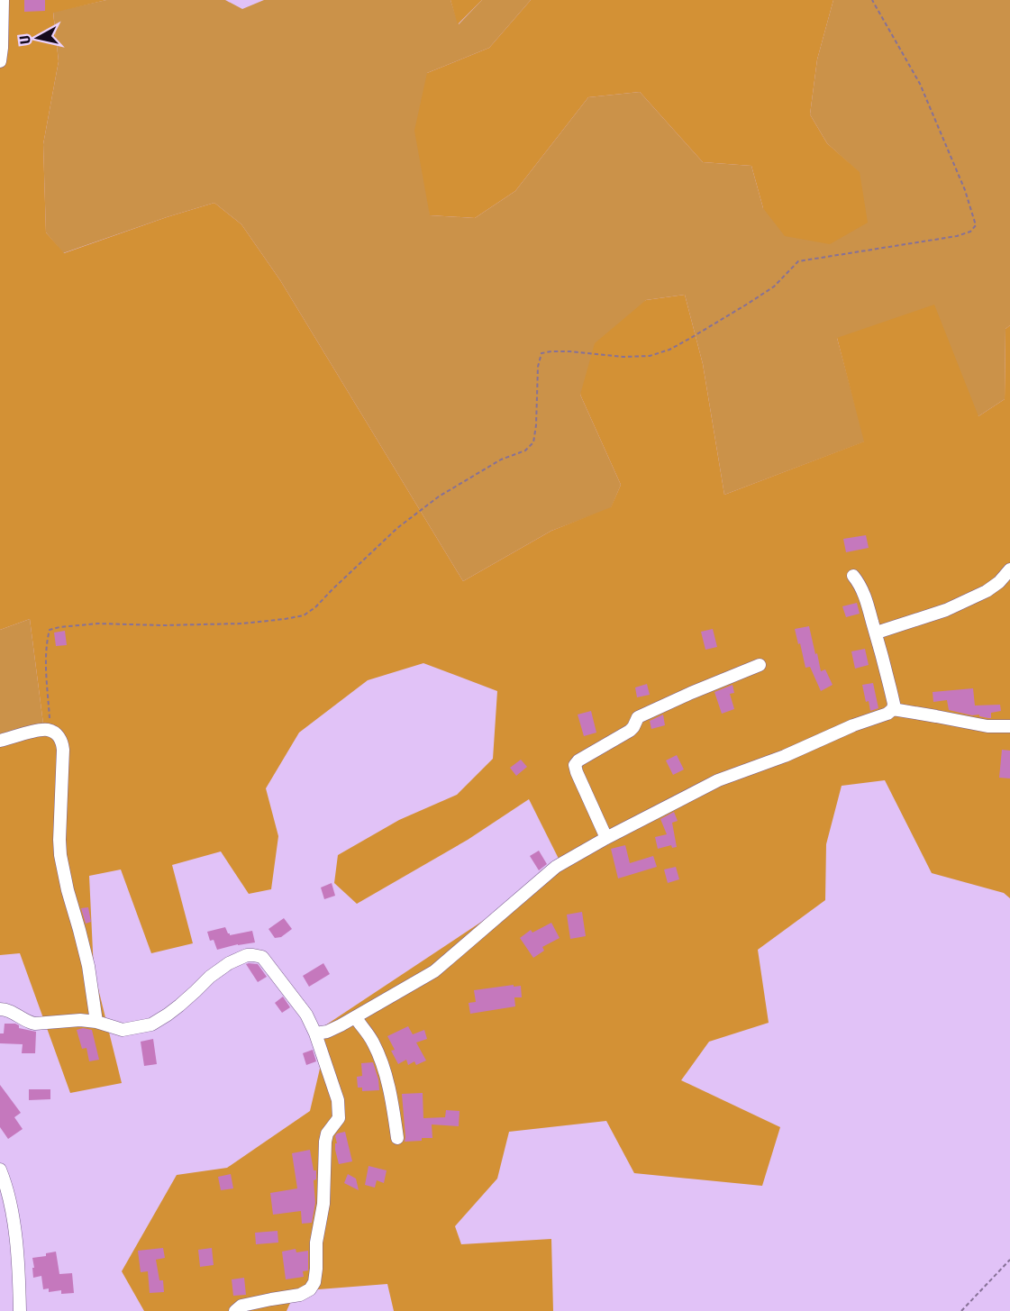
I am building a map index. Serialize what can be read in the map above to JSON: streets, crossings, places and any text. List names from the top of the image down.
{
  "north": "left"
}
